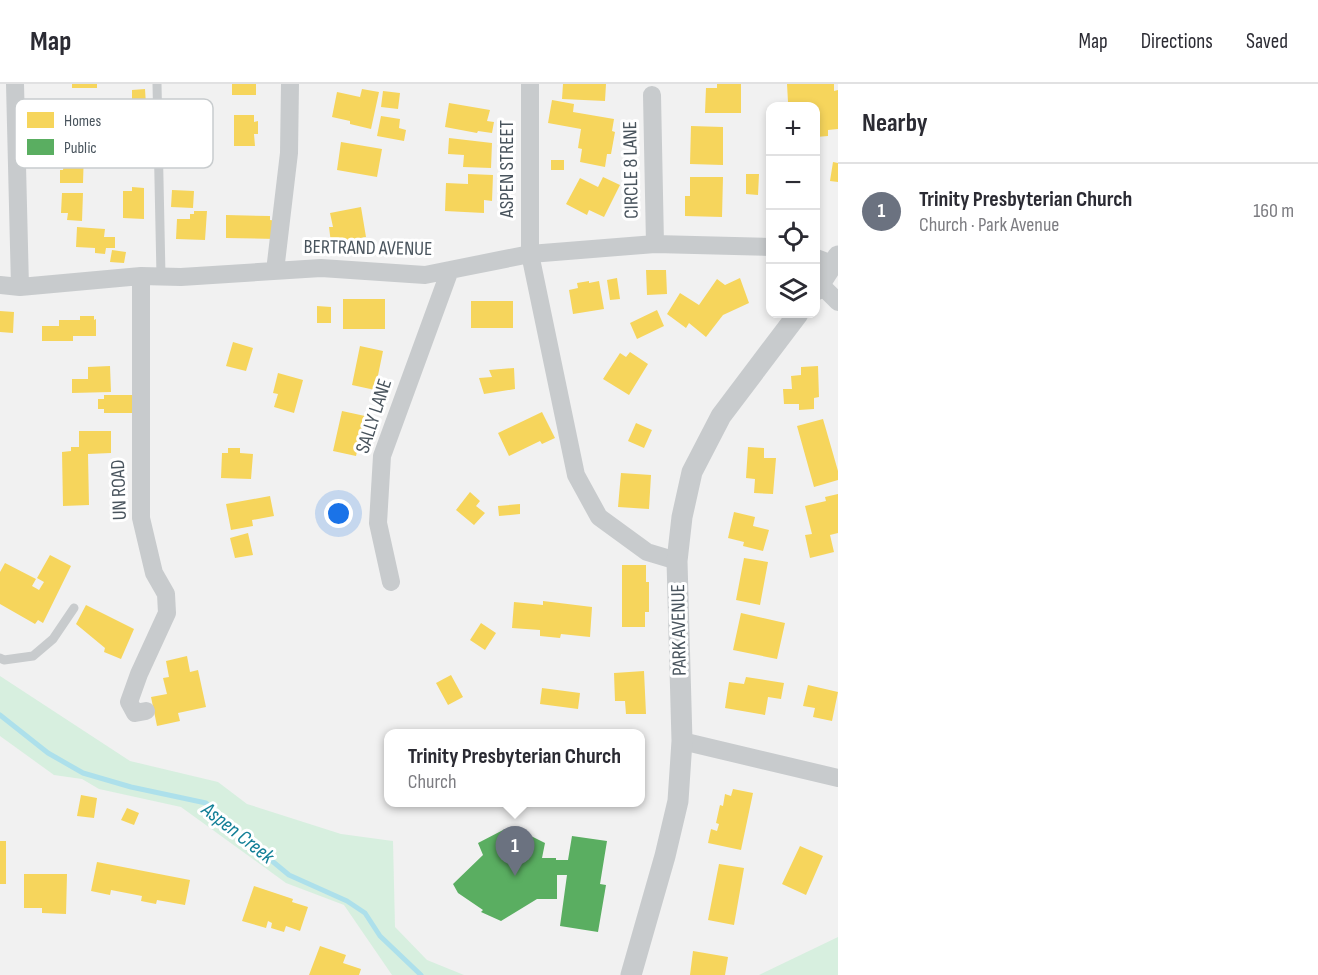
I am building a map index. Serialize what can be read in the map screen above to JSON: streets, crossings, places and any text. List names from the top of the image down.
{
  "streets": {
    "street": [
      "ASPEN STREET",
      "CIRCLE 8 LANE",
      "BERTRAND AVENUE",
      "SALLY LANE",
      "UN ROAD",
      "PARK AVENUE"
    ]
  },
  "crossings": [
    ["ASPEN STREET", "BERTRAND AVENUE"],
    ["ASPEN STREET", "PARK AVENUE"],
    ["CIRCLE 8 LANE", "BERTRAND AVENUE"],
    ["BERTRAND AVENUE", "SALLY LANE"],
    ["BERTRAND AVENUE", "UN ROAD"]
  ],
  "water": ["Aspen Creek"],
  "legend": ["Homes", "Public"],
  "page": {
    "header": "Map",
    "nav": ["Map", "Directions", "Saved"],
    "heading": "Nearby",
    "map_buttons": ["+", "−"],
    "list": [
      {
        "mark": "1",
        "name": "Trinity Presbyterian Church",
        "note": "Church · Park Avenue",
        "value": "160 m"
      }
    ],
    "popup": ["Trinity Presbyterian Church", "Church"],
    "pins": "1"
  }
}
